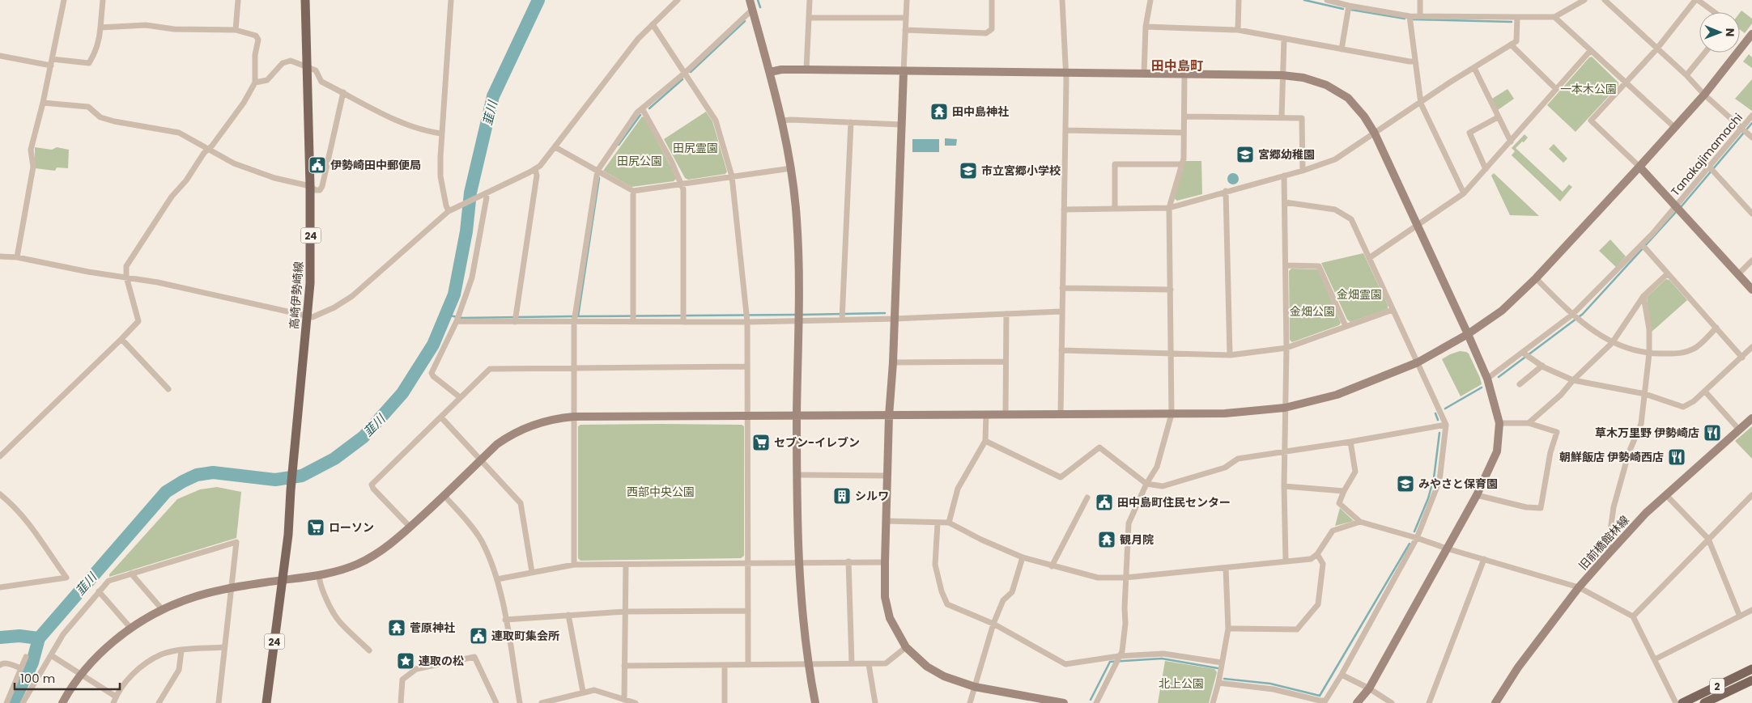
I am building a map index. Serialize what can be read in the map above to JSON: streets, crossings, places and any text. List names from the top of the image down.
{
  "streets": {
    "main road": ["24", "高崎伊勢崎線", "2"],
    "street": ["Tanakajimamachi", "旧前橋館林線"]
  },
  "crossings": [
    ["24", "高崎伊勢崎線"]
  ],
  "districts": ["田中島町"],
  "water": ["韮川"],
  "parks": [
    "一本木公園",
    "田尻霊園",
    "田尻公園",
    "金畑霊園",
    "金畑公園",
    "西部中央公園",
    "北上公園"
  ],
  "places": {
    "temple": ["田中島神社", "観月院", "菅原神社"],
    "school or university": ["宮郷幼稚園", "市立宮郷小学校", "みやさと保育園"],
    "public building": ["伊勢崎田中郵便局", "田中島町住民センター", "連取町集会所"],
    "restaurant": ["草木万里野 伊勢崎店", "朝鮮飯店 伊勢崎西店"],
    "supermarket": ["セブン-イレブン", "ローソン"],
    "building": ["シルワ"],
    "place": ["連取の松"]
  },
  "scale_bar": "100 m",
  "north": "right"
}
